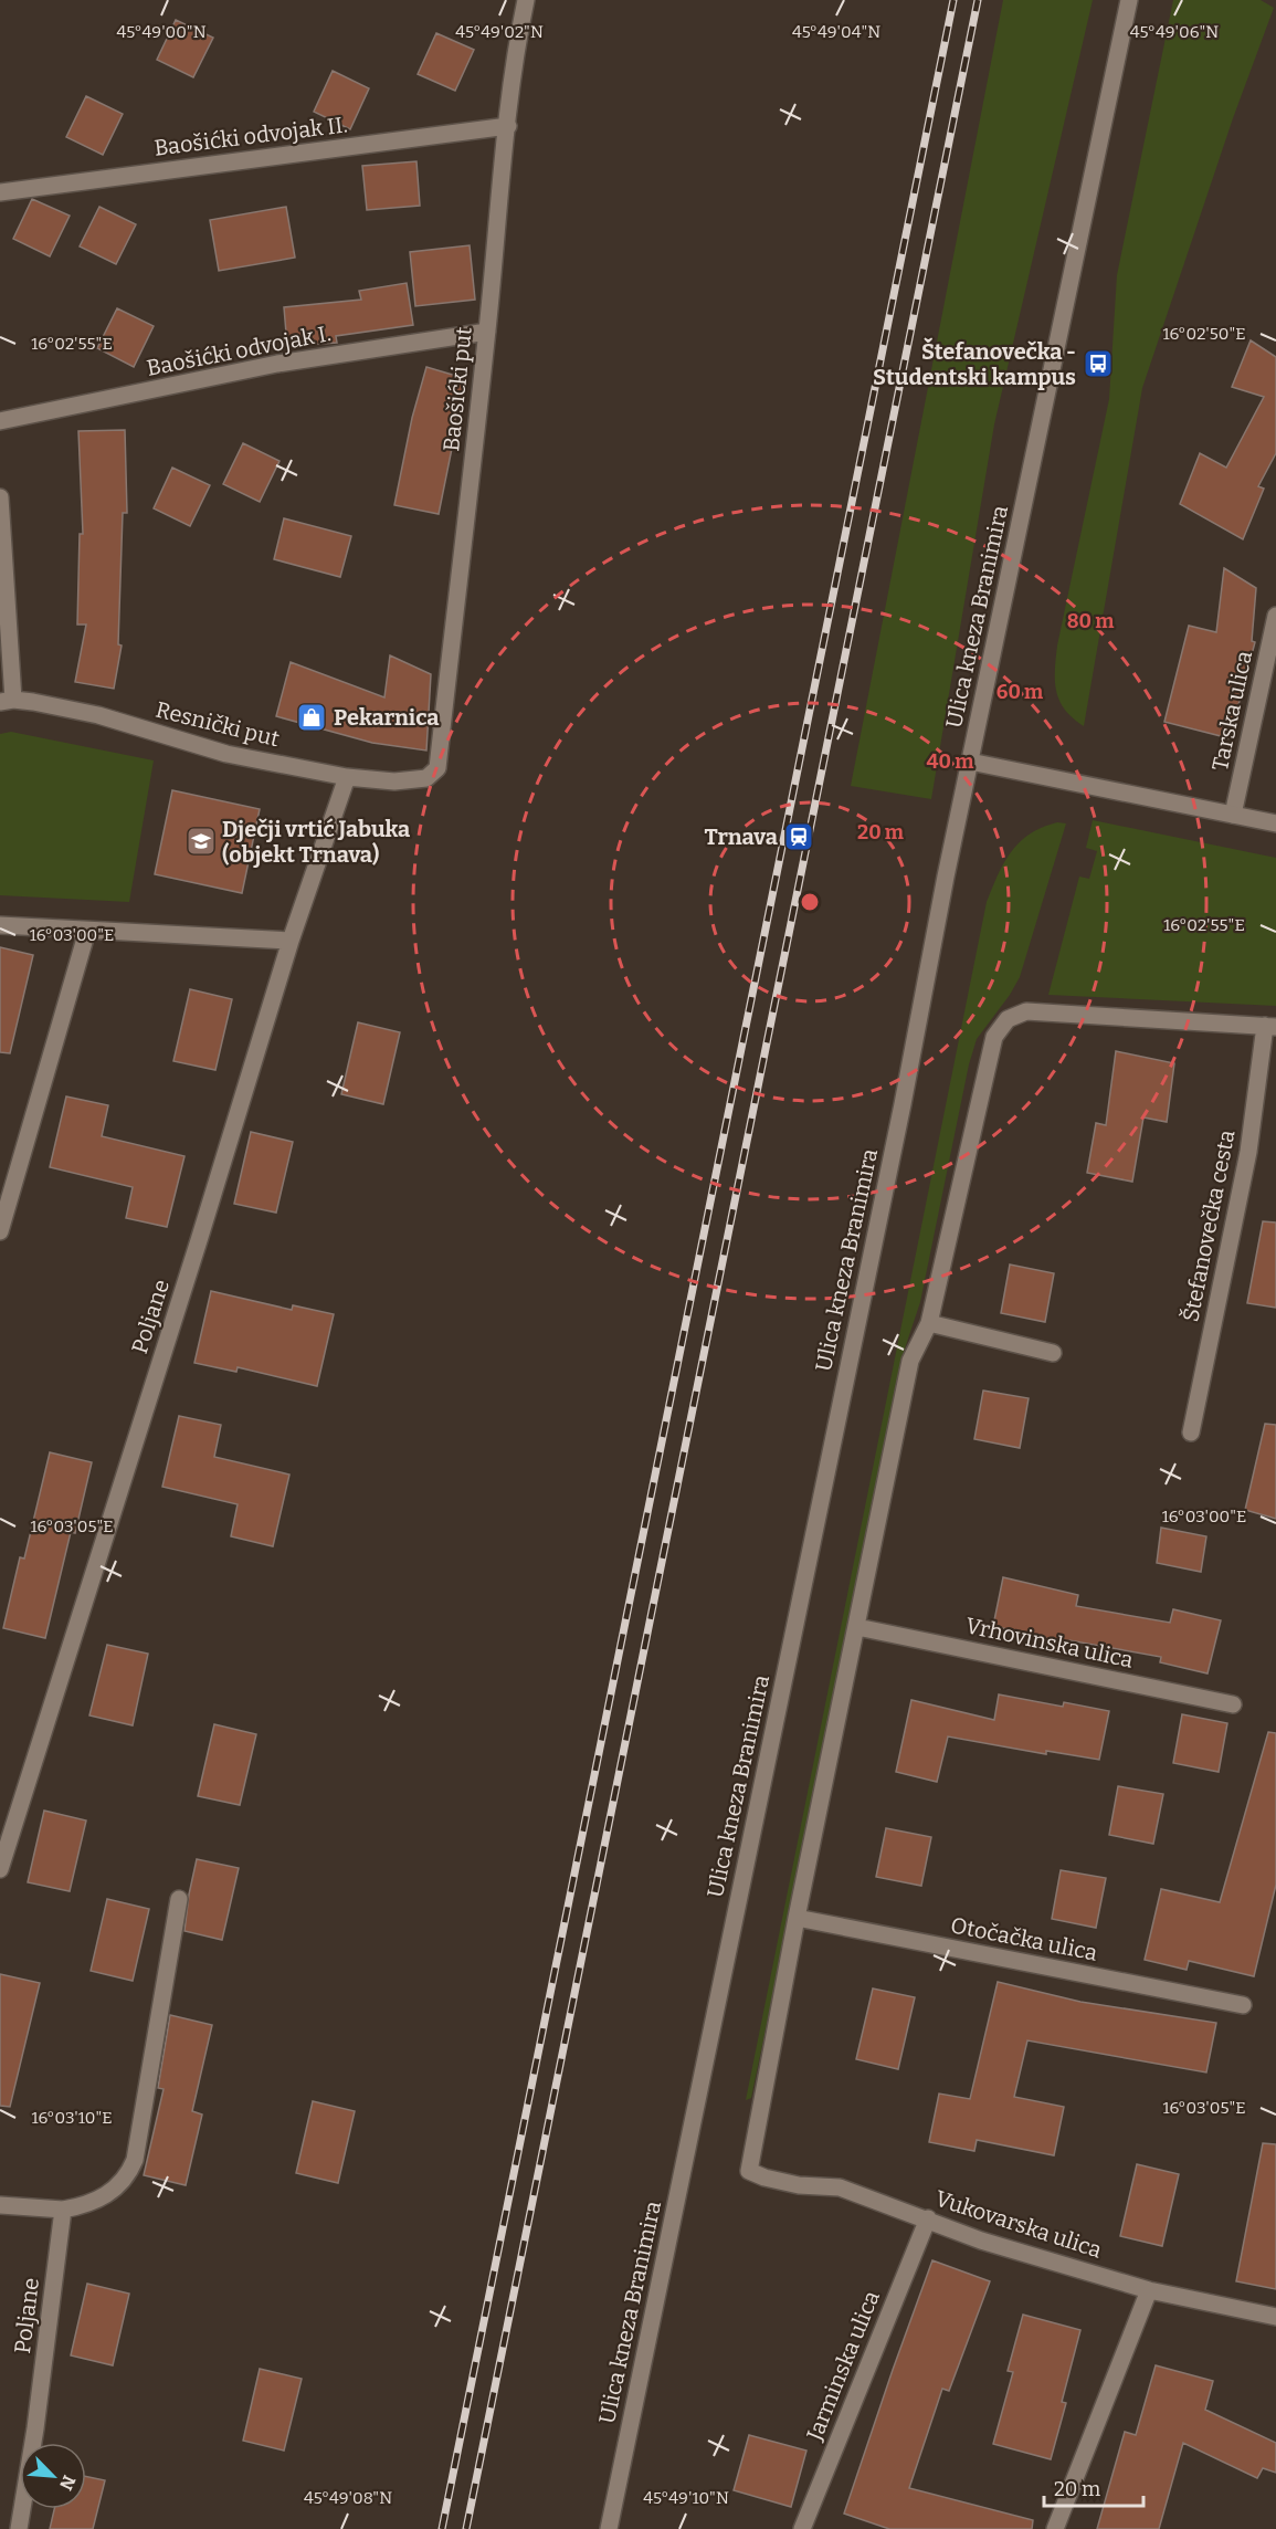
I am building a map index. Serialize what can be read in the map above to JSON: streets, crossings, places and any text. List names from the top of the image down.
{
  "streets": {
    "street": [
      "Baošićki odvojak II.",
      "Baošićki odvojak I.",
      "Baošićki put",
      "Ulica kneza Branimira",
      "Tarska ulica",
      "Resnički put",
      "Štefanovečka cesta",
      "Poljane",
      "Vrhovinska ulica",
      "Otočačka ulica",
      "Vukovarska ulica",
      "Jarminska ulica"
    ]
  },
  "crossings": [
    ["Baošićki odvojak II.", "Baošićki put"],
    ["Baošićki odvojak I.", "Baošićki put"],
    ["Baošićki put", "Resnički put"],
    ["Resnički put", "Poljane"],
    ["Otočačka ulica", "Vukovarska ulica"],
    ["Vukovarska ulica", "Jarminska ulica"]
  ],
  "places": {
    "bus stop": ["Štefanovečka - Studentski kampus"],
    "shop": ["Pekarnica"],
    "station": ["Trnava"],
    "school or university": ["Dječji vrtić Jabuka (objekt Trnava)"]
  },
  "scale_bar": "20 m",
  "north": "bottom right",
  "coordinates": [
    "45°49'00\"N",
    "45°49'02\"N",
    "45°49'06\"N",
    "45°49'04\"N",
    "16°02'50\"E",
    "16°02'55\"E",
    "16°03'00\"E",
    "16°03'05\"E",
    "16°03'10\"E",
    "45°49'08\"N",
    "45°49'10\"N"
  ],
  "rings": [
    "80 m",
    "60 m",
    "40 m",
    "20 m"
  ]
}
